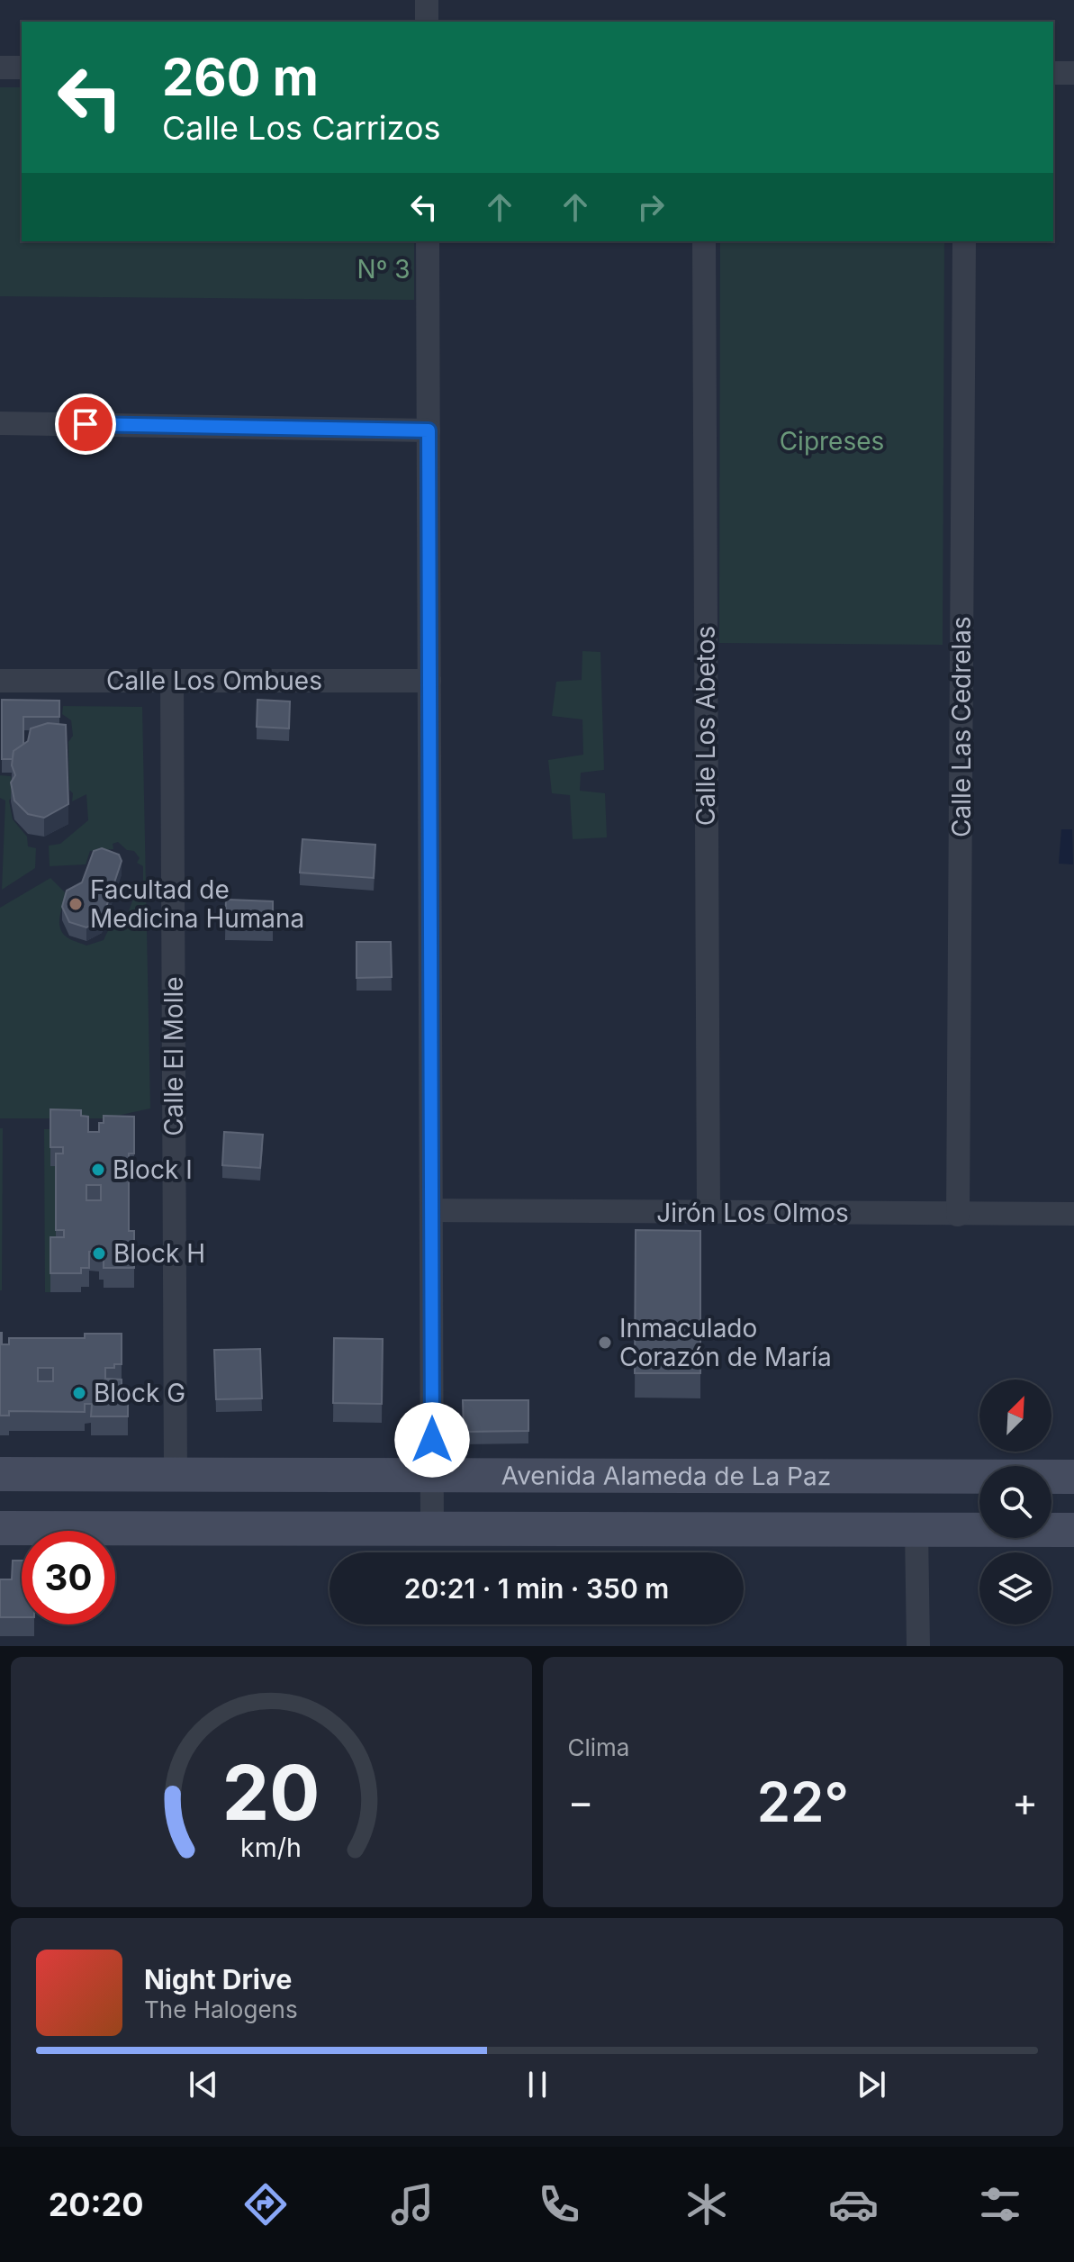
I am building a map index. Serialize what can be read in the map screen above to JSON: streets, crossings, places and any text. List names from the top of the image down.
{
  "streets": {
    "street": [
      "Calle Los Ombues",
      "Calle Los Abetos",
      "Calle Las Cedrelas",
      "Calle El Molle",
      "Jirón Los Olmos",
      "Avenida Alameda de La Paz"
    ]
  },
  "crossings": [
    ["Calle Los Ombues", "Calle El Molle"],
    ["Calle Los Abetos", "Jirón Los Olmos"],
    ["Calle Las Cedrelas", "Jirón Los Olmos"],
    ["Calle El Molle", "Avenida Alameda de La Paz"]
  ],
  "parks": ["Nº 3", "Cipreses"],
  "places": [
    "Facultad de Medicina Humana",
    "Block I",
    "Block H",
    "Inmaculado Corazón de María",
    "Block G"
  ],
  "north": "top right",
  "page": {
    "turn": ["260 m", "Calle Los Carrizos"],
    "limit": "30",
    "trip": "20:21 · 1 min · 350 m",
    "tile": "Clima",
    "heat": ["−", "22°", "+"],
    "song": ["Night Drive", "The Halogens"],
    "tabs": "20:20",
    "gauge": ["20", "km/h"]
  }
}
